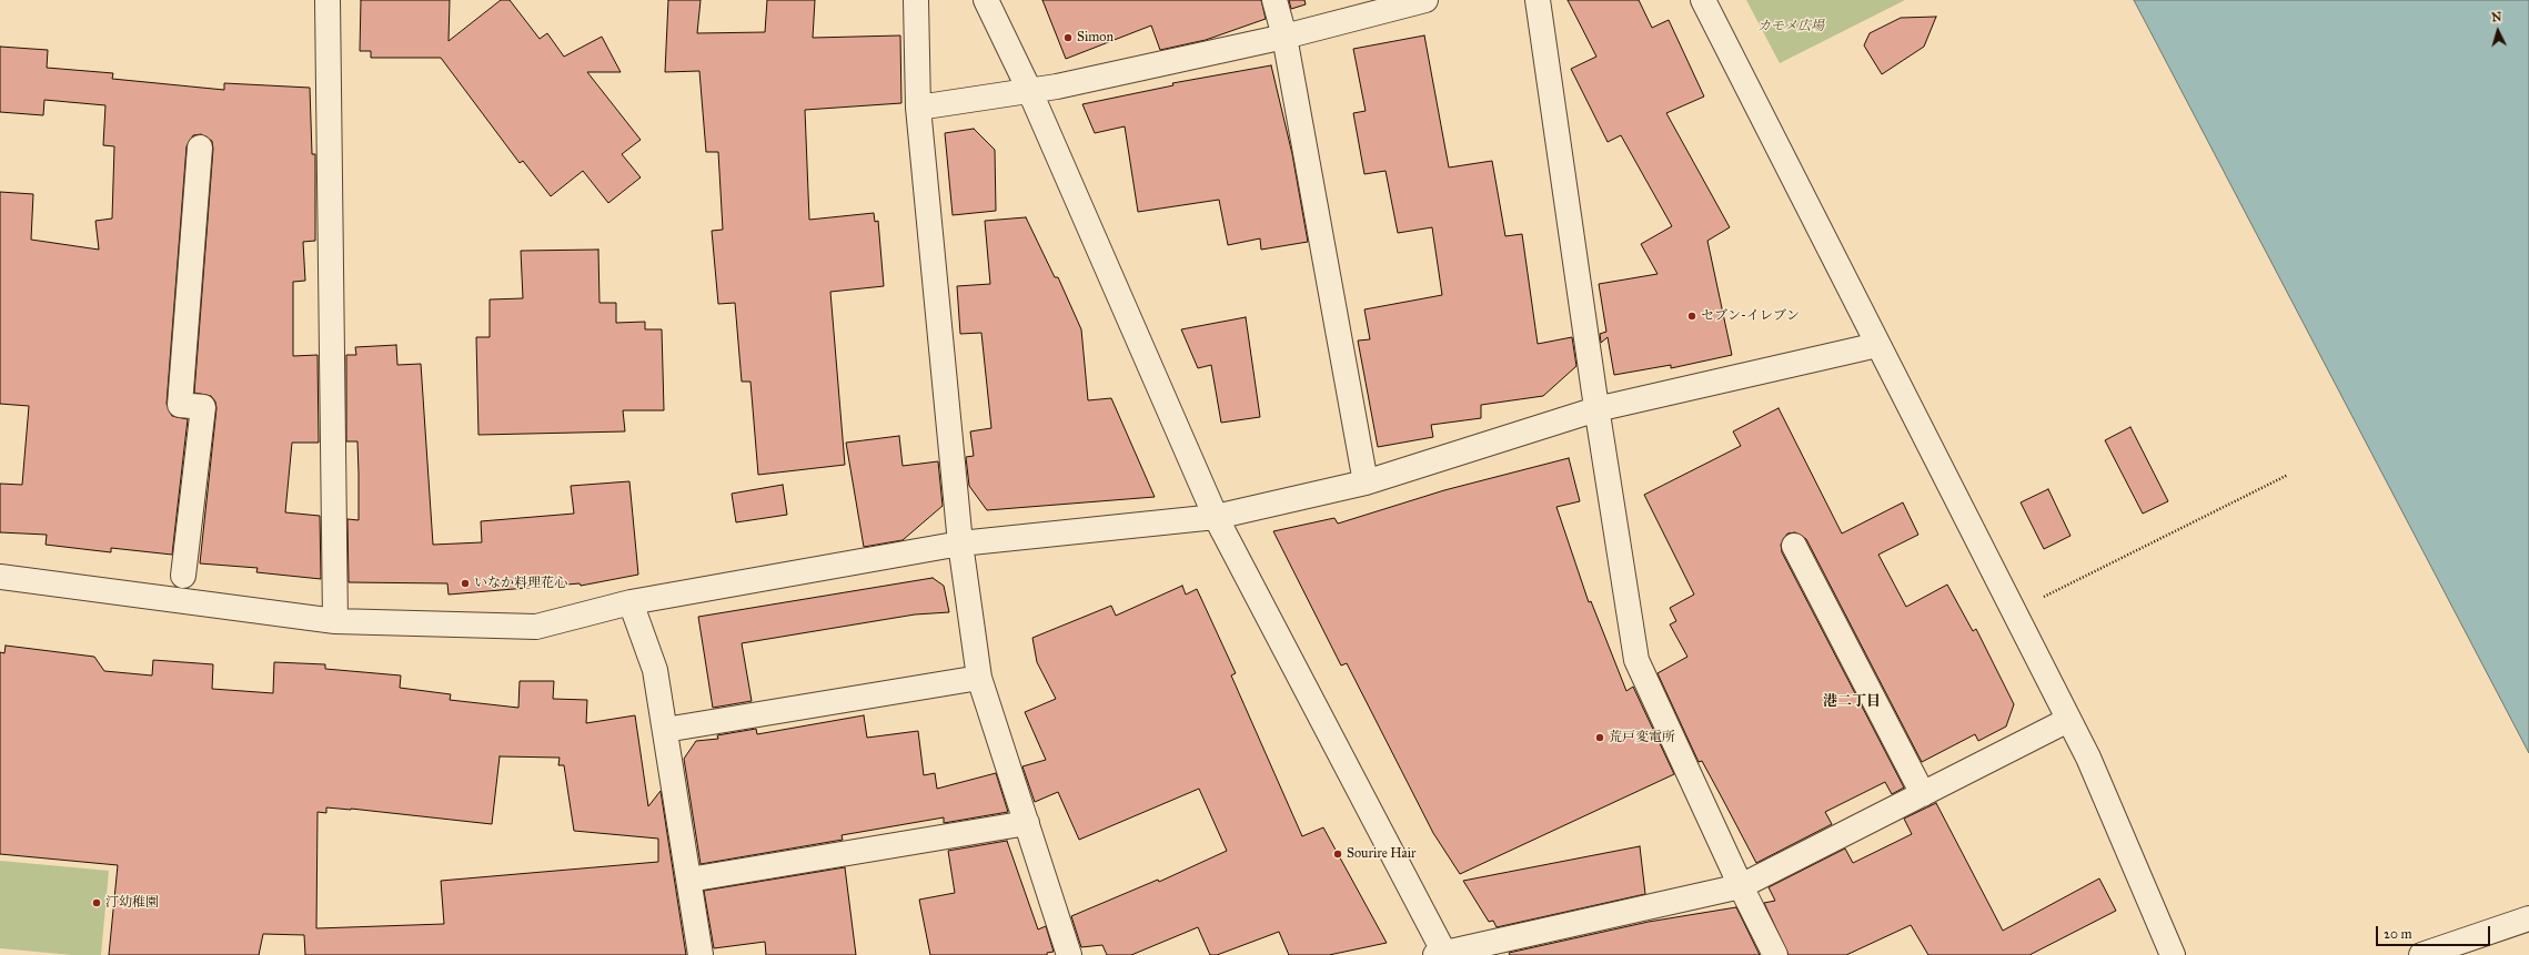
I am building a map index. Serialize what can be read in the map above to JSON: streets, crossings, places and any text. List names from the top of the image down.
{
  "districts": ["港二丁目"],
  "parks": ["カモメ広場"],
  "places": [
    "Simon",
    "セブン-イレブン",
    "いなか料理花心",
    "荒戸変電所",
    "Sourire Hair",
    "汀幼稚園"
  ],
  "scale_bar": "20 m",
  "north": "top"
}
